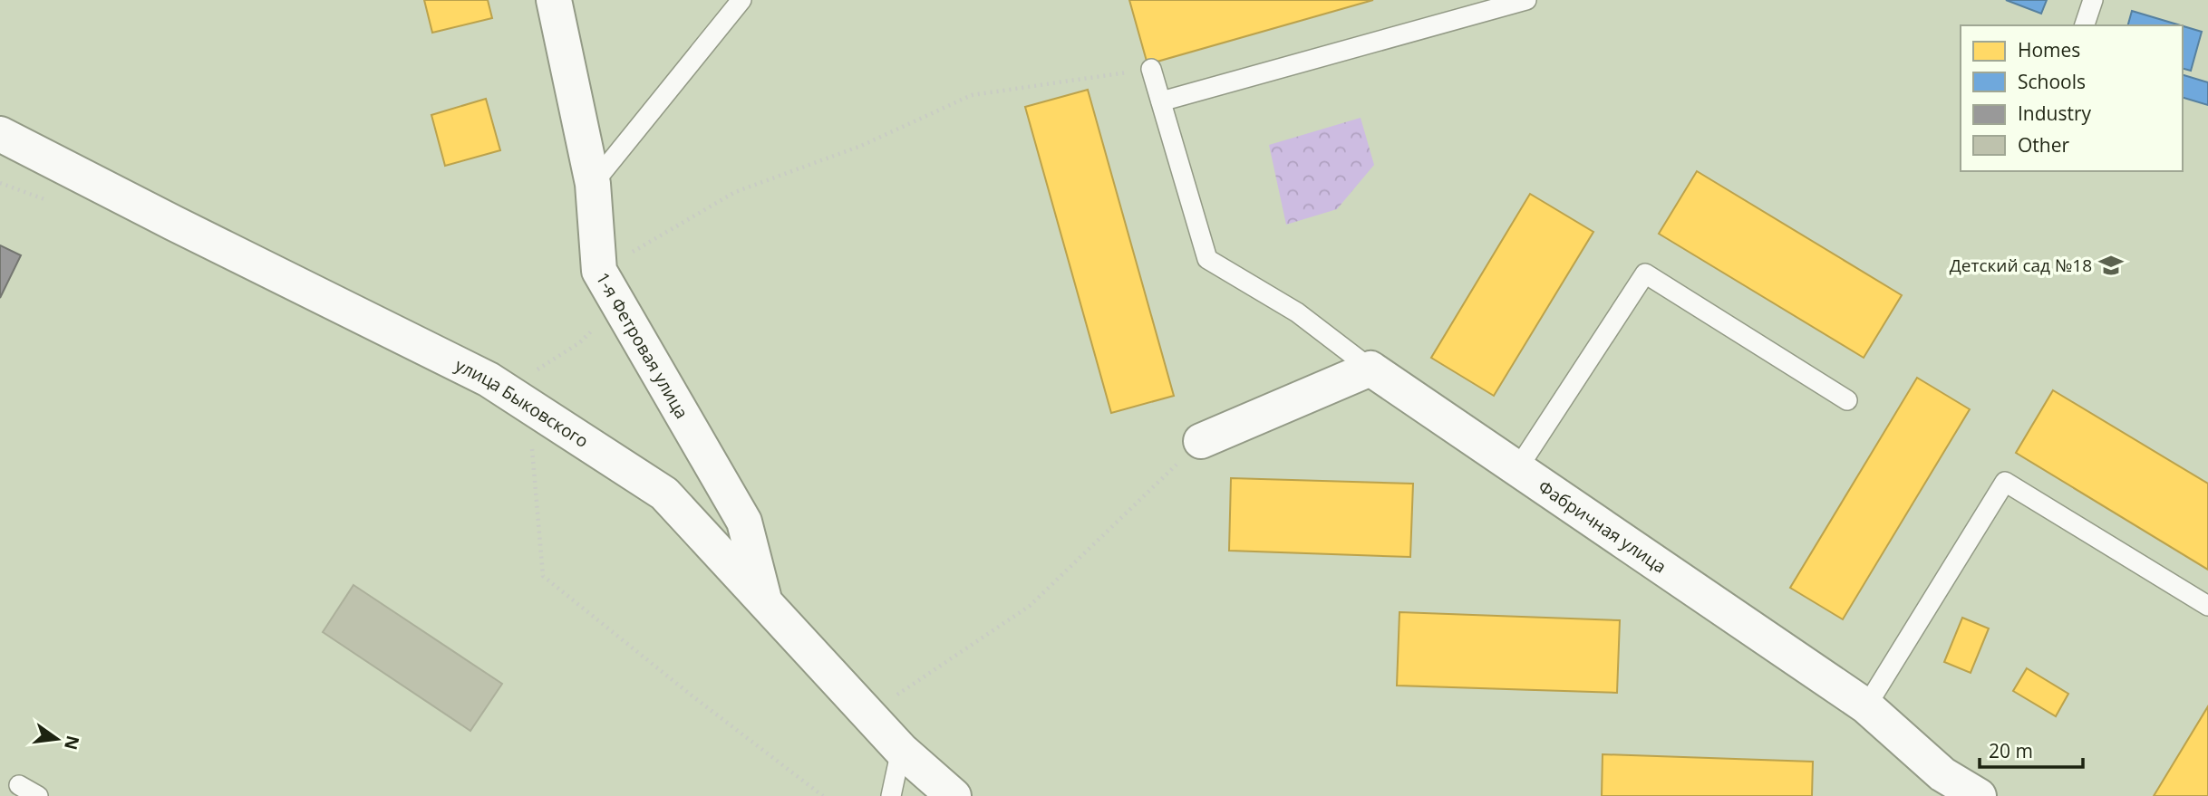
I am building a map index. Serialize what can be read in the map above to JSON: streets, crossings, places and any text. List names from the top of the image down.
{
  "streets": {
    "street": ["1-я Фетровая улица", "улица Быковского", "Фабричная улица"]
  },
  "crossings": [
    ["1-я Фетровая улица", "улица Быковского"]
  ],
  "places": {
    "school or university": ["Детский сад №18"]
  },
  "legend": [
    "Homes",
    "Schools",
    "Industry",
    "Other"
  ],
  "scale_bar": "20 m",
  "north": "right"
}
